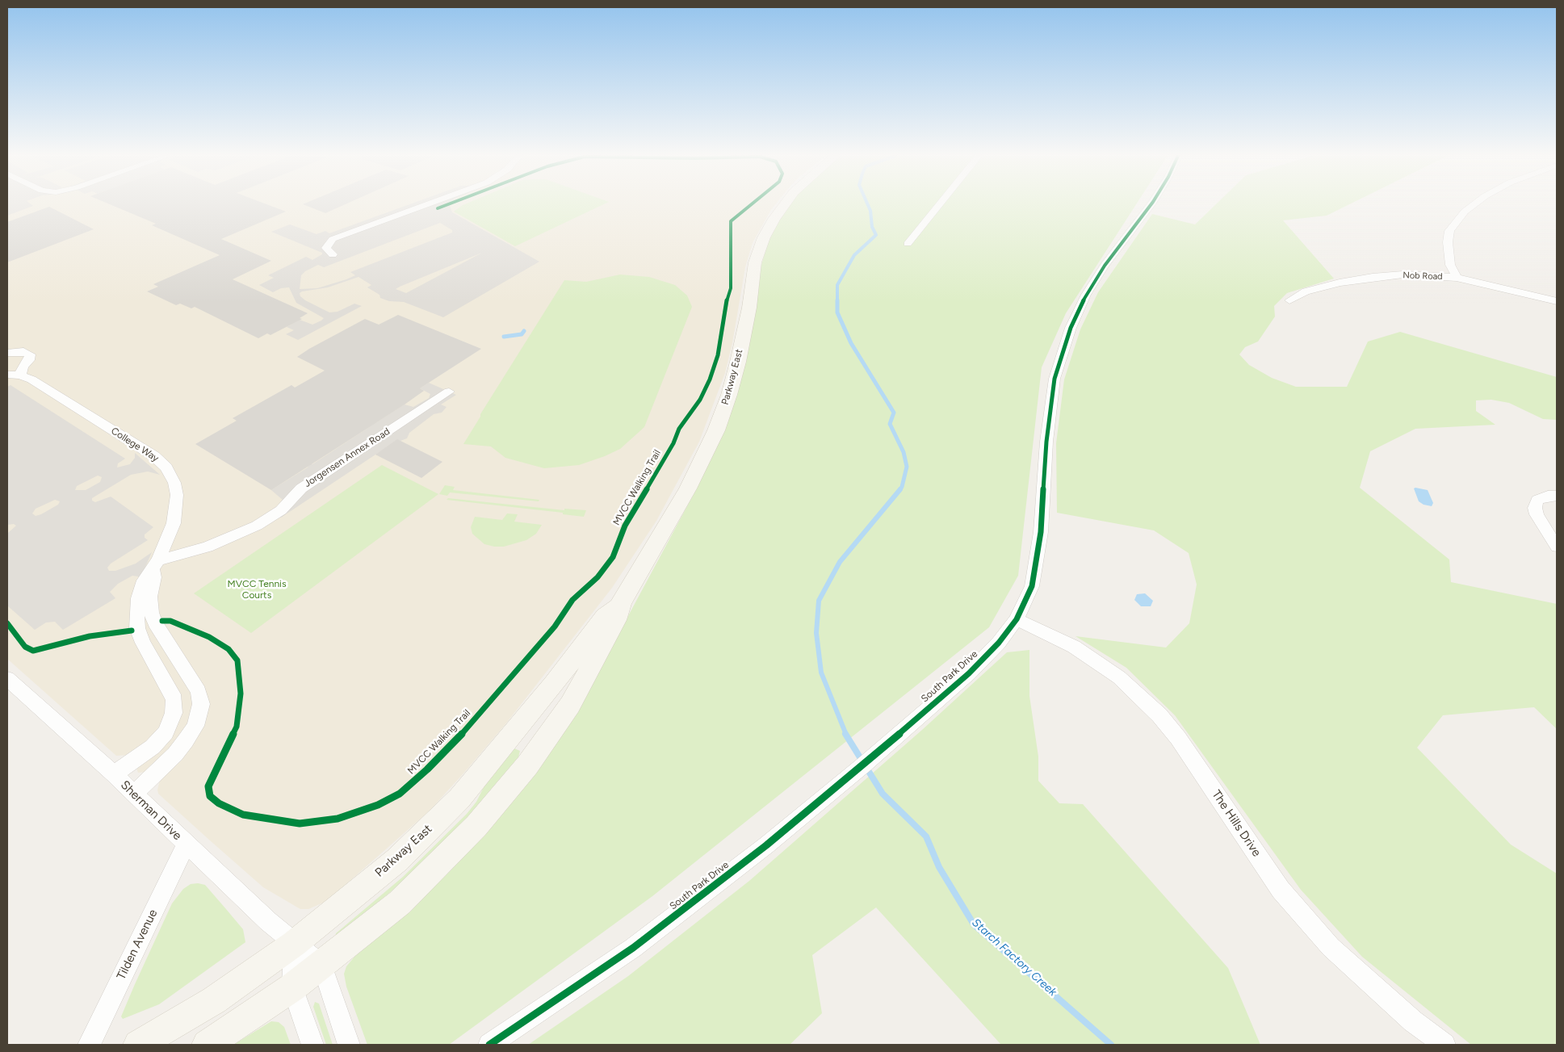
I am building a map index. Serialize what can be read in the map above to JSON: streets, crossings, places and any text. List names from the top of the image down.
{
  "streets": {
    "street": [
      "Nob Road",
      "Parkway East",
      "College Way",
      "Jorgensen Annex Road",
      "South Park Drive",
      "Sherman Drive",
      "The Hills Drive",
      "Tilden Avenue"
    ],
    "cycle path": ["MVCC Walking Trail"]
  },
  "crossings": [
    ["Parkway East", "Sherman Drive"],
    ["College Way", "Jorgensen Annex Road"],
    ["College Way", "Sherman Drive"],
    ["South Park Drive", "The Hills Drive"],
    ["Sherman Drive", "Tilden Avenue"]
  ],
  "water": ["Starch Factory Creek"],
  "parks": ["MVCC Tennis Courts"]
}
